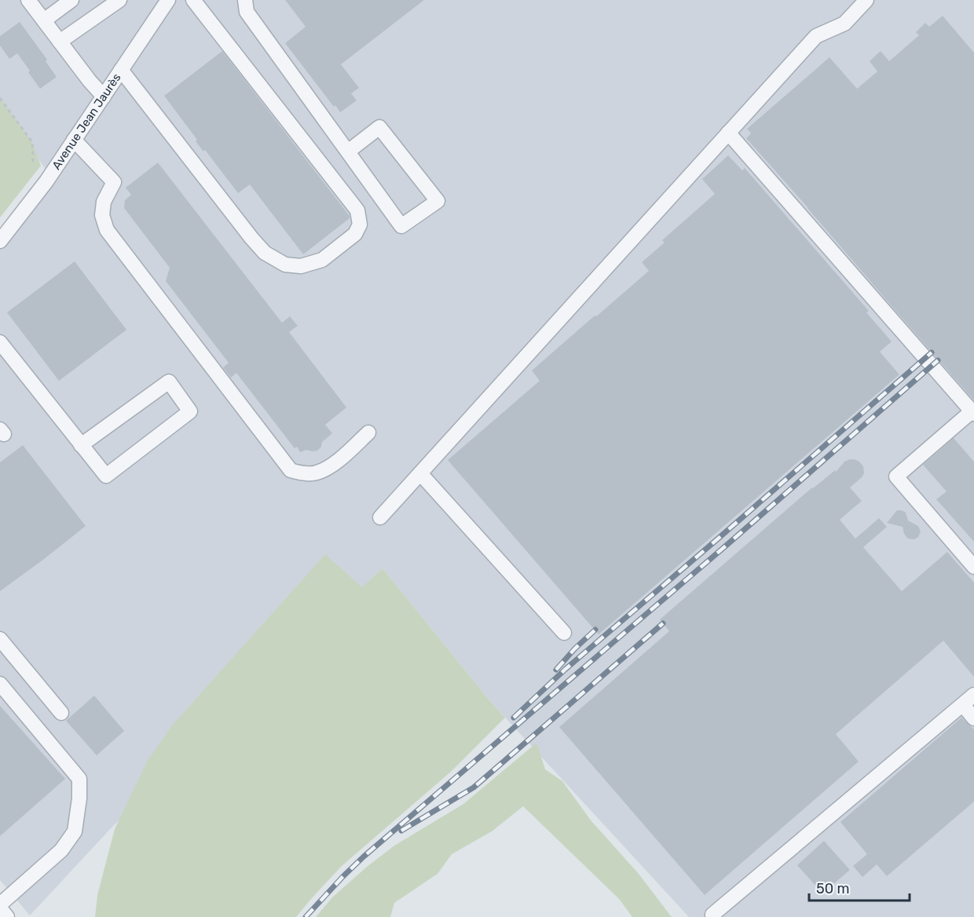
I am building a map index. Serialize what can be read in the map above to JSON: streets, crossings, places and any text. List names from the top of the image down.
{
  "streets": {
    "street": ["Avenue Jean Jaurès"]
  },
  "scale_bar": "50 m"
}
